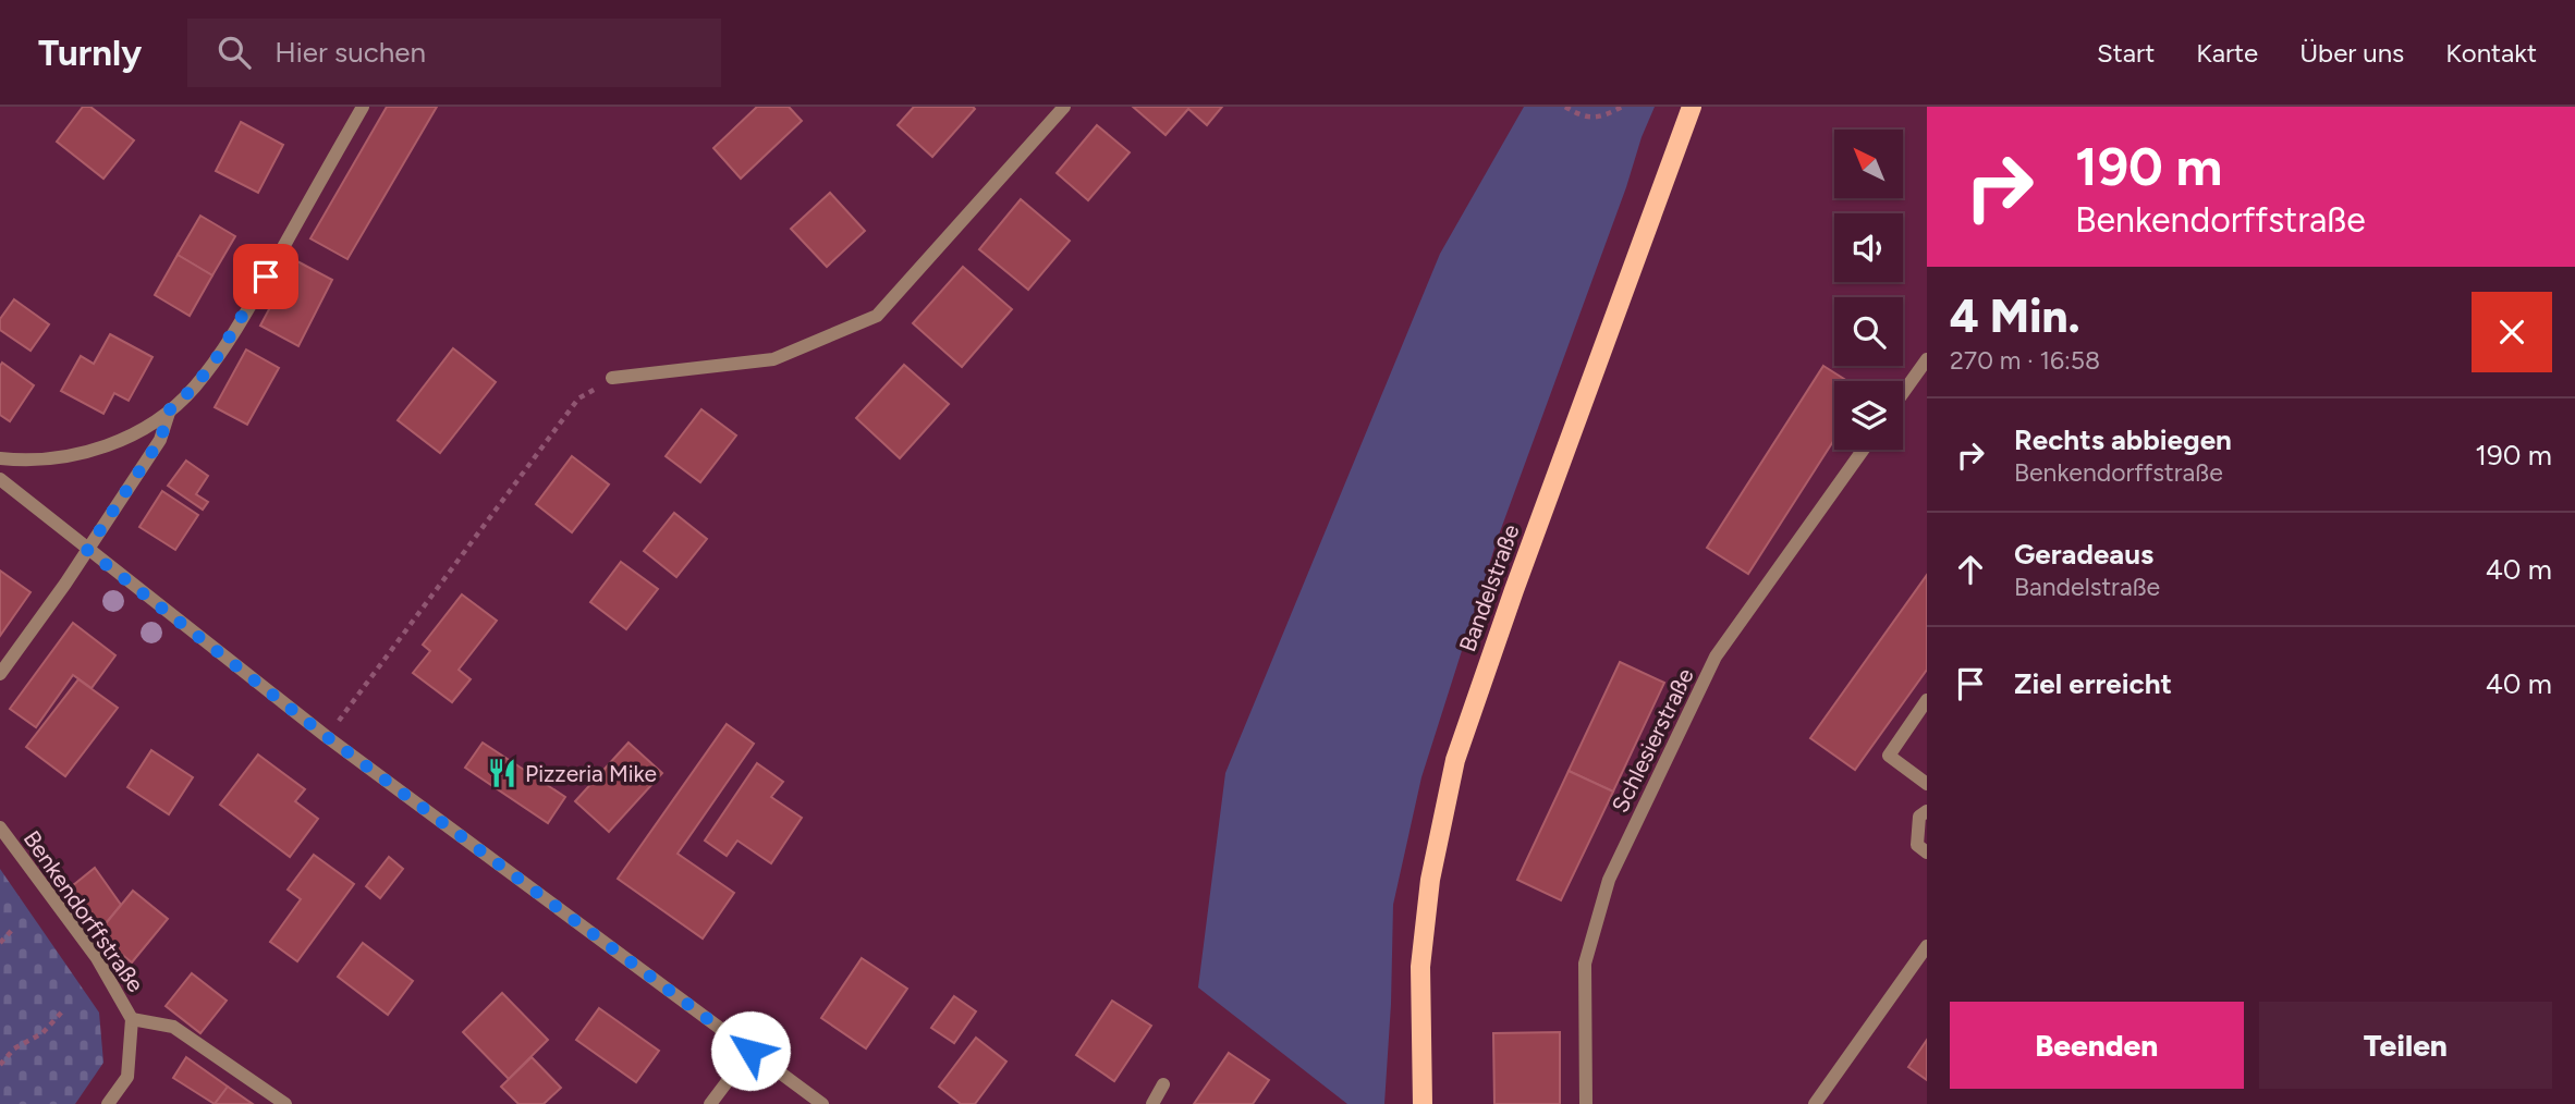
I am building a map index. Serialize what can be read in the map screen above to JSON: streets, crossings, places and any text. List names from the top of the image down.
{
  "streets": {
    "main road": ["Bandelstraße"],
    "street": ["Schlesierstraße", "Benkendorffstraße"]
  },
  "places": {
    "restaurant": ["Pizzeria Mike"]
  },
  "north": "top left",
  "page": {
    "header": "Turnly",
    "search": "Hier suchen",
    "nav": [
      "Start",
      "Karte",
      "Über uns",
      "Kontakt"
    ],
    "turn": ["190 m", "Benkendorffstraße"],
    "heading": ["4 Min.", "270 m · 16:58"],
    "list": [
      {
        "name": "Rechts abbiegen",
        "note": "Benkendorffstraße",
        "value": "190 m"
      },
      {
        "name": "Geradeaus",
        "note": "Bandelstraße",
        "value": "40 m"
      },
      {
        "name": "Ziel erreicht",
        "value": "40 m"
      }
    ],
    "buttons": ["Beenden", "Teilen"]
  }
}
